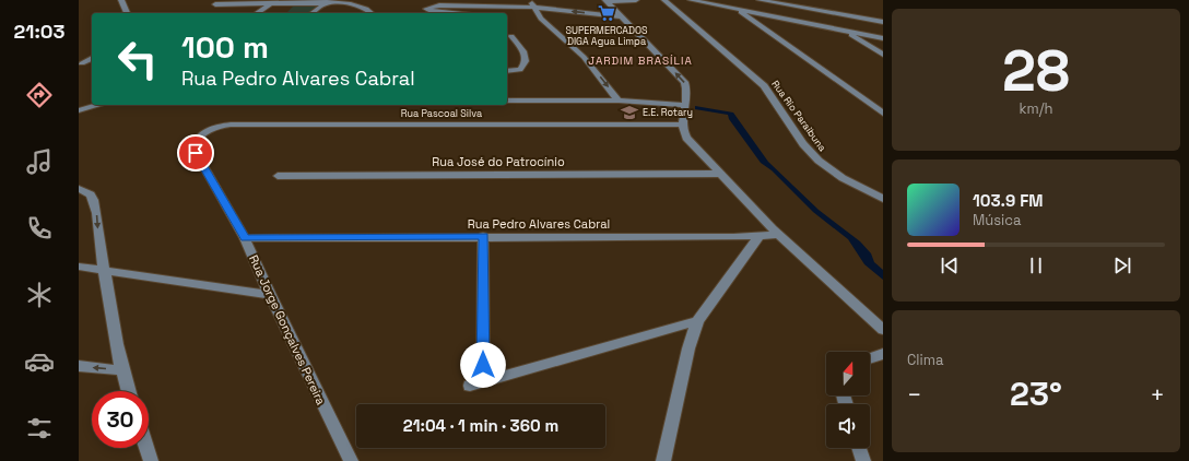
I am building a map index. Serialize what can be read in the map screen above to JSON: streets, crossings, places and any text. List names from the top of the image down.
{
  "streets": {
    "street": [
      "Rua Pascoal Silva",
      "Rua Rio Paraibuna",
      "Rua José do Patrocínio",
      "Rua Pedro Alvares Cabral",
      "Rua Jorge Gonçalves Pereira"
    ]
  },
  "crossings": [
    ["Rua Pascoal Silva", "Rua Jorge Gonçalves Pereira"],
    ["Rua Pedro Alvares Cabral", "Rua Jorge Gonçalves Pereira"]
  ],
  "districts": ["JARDIM BRASÍLIA"],
  "places": {
    "supermarket": ["SUPERMERCADOS DIGA Agua Limpa"],
    "school or university": ["E.E. Rotary"]
  },
  "north": "top",
  "page": {
    "tabs": "21:03",
    "tile": [
      ["28", "km/h"],
      "Clima"
    ],
    "turn": ["100 m", "Rua Pedro Alvares Cabral"],
    "song": ["103.9 FM", "Música"],
    "heat": ["−", "23°", "+"],
    "limit": "30",
    "trip": "21:04 · 1 min · 360 m"
  }
}
